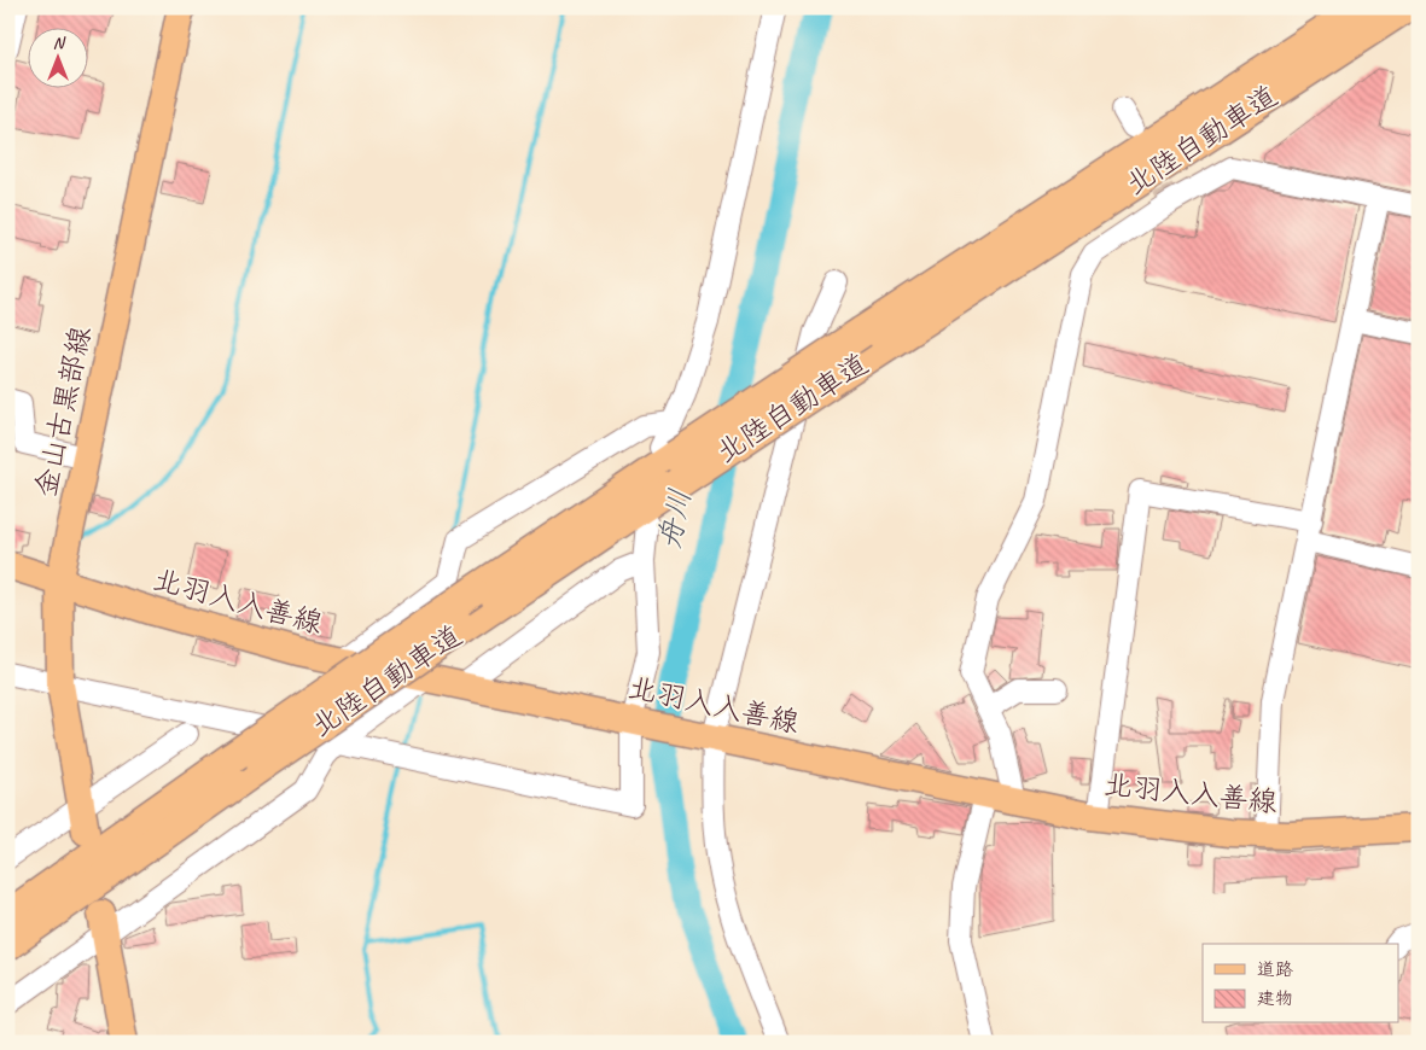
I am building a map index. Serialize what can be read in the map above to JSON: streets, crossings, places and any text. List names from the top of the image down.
{
  "streets": {
    "highway": ["北陸自動車道"],
    "main road": ["金山古黒部線", "北羽入入善線"]
  },
  "crossings": [
    ["金山古黒部線", "北羽入入善線"]
  ],
  "water": ["舟川"],
  "legend": ["道路", "建物"],
  "north": "top"
}
